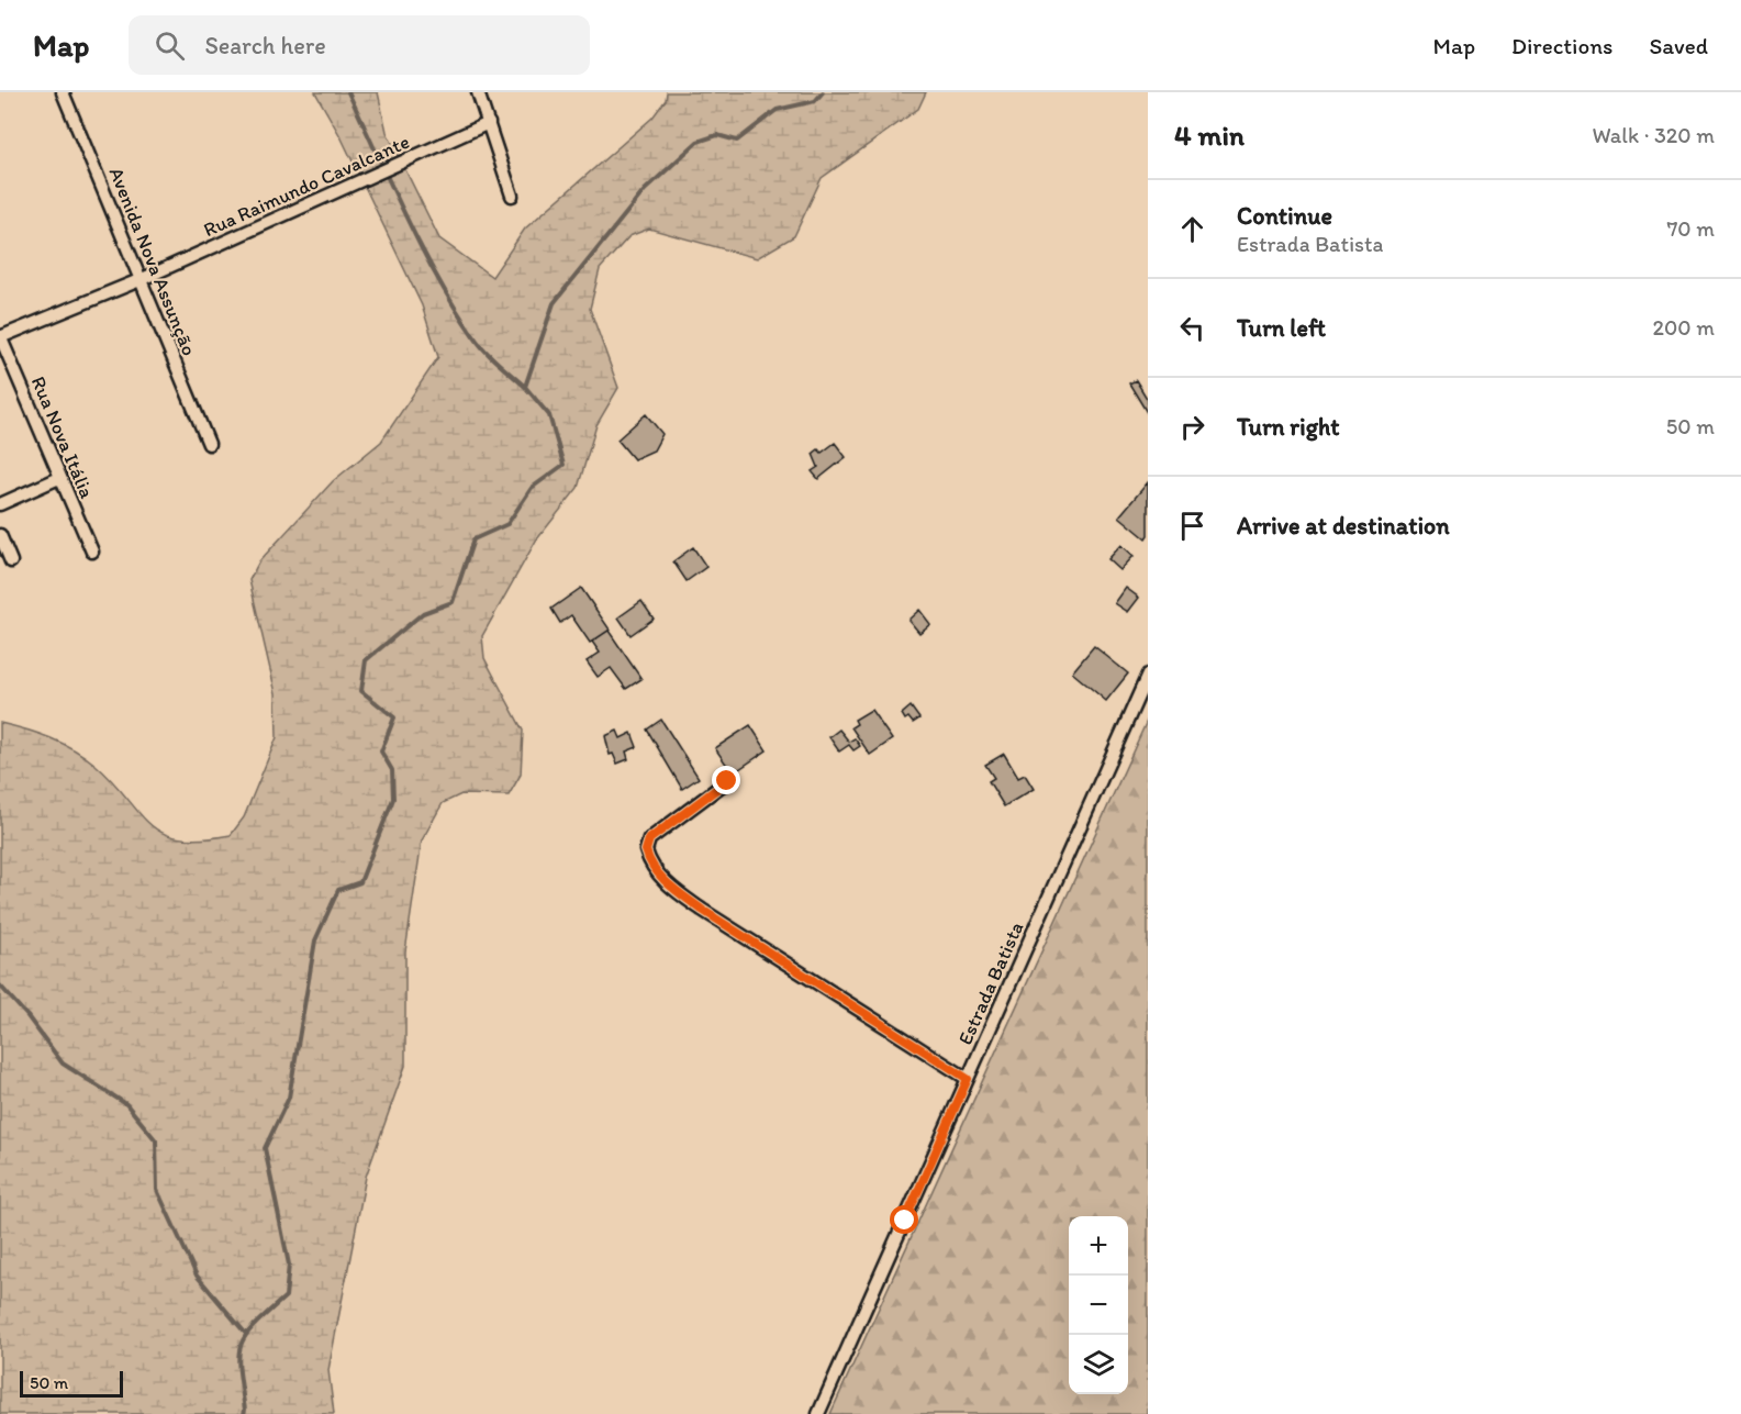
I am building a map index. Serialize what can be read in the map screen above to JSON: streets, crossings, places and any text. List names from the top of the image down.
{
  "streets": {
    "street": [
      "Rua Raimundo Cavalcante",
      "Avenida Nova Assunção",
      "Rua Nova Itália",
      "Estrada Batista"
    ]
  },
  "crossings": [
    ["Rua Raimundo Cavalcante", "Avenida Nova Assunção"],
    ["Rua Raimundo Cavalcante", "Rua Nova Itália"]
  ],
  "scale_bar": "50 m",
  "page": {
    "header": "Map",
    "search": "Search here",
    "nav": ["Map", "Directions", "Saved"],
    "heading": ["4 min", "Walk · 320 m"],
    "list": [
      ["Continue", "Estrada Batista", "70 m"],
      ["Turn left", "200 m"],
      ["Turn right", "50 m"],
      "Arrive at destination"
    ],
    "map_buttons": ["+", "−"],
    "scale": "50 m"
  }
}
